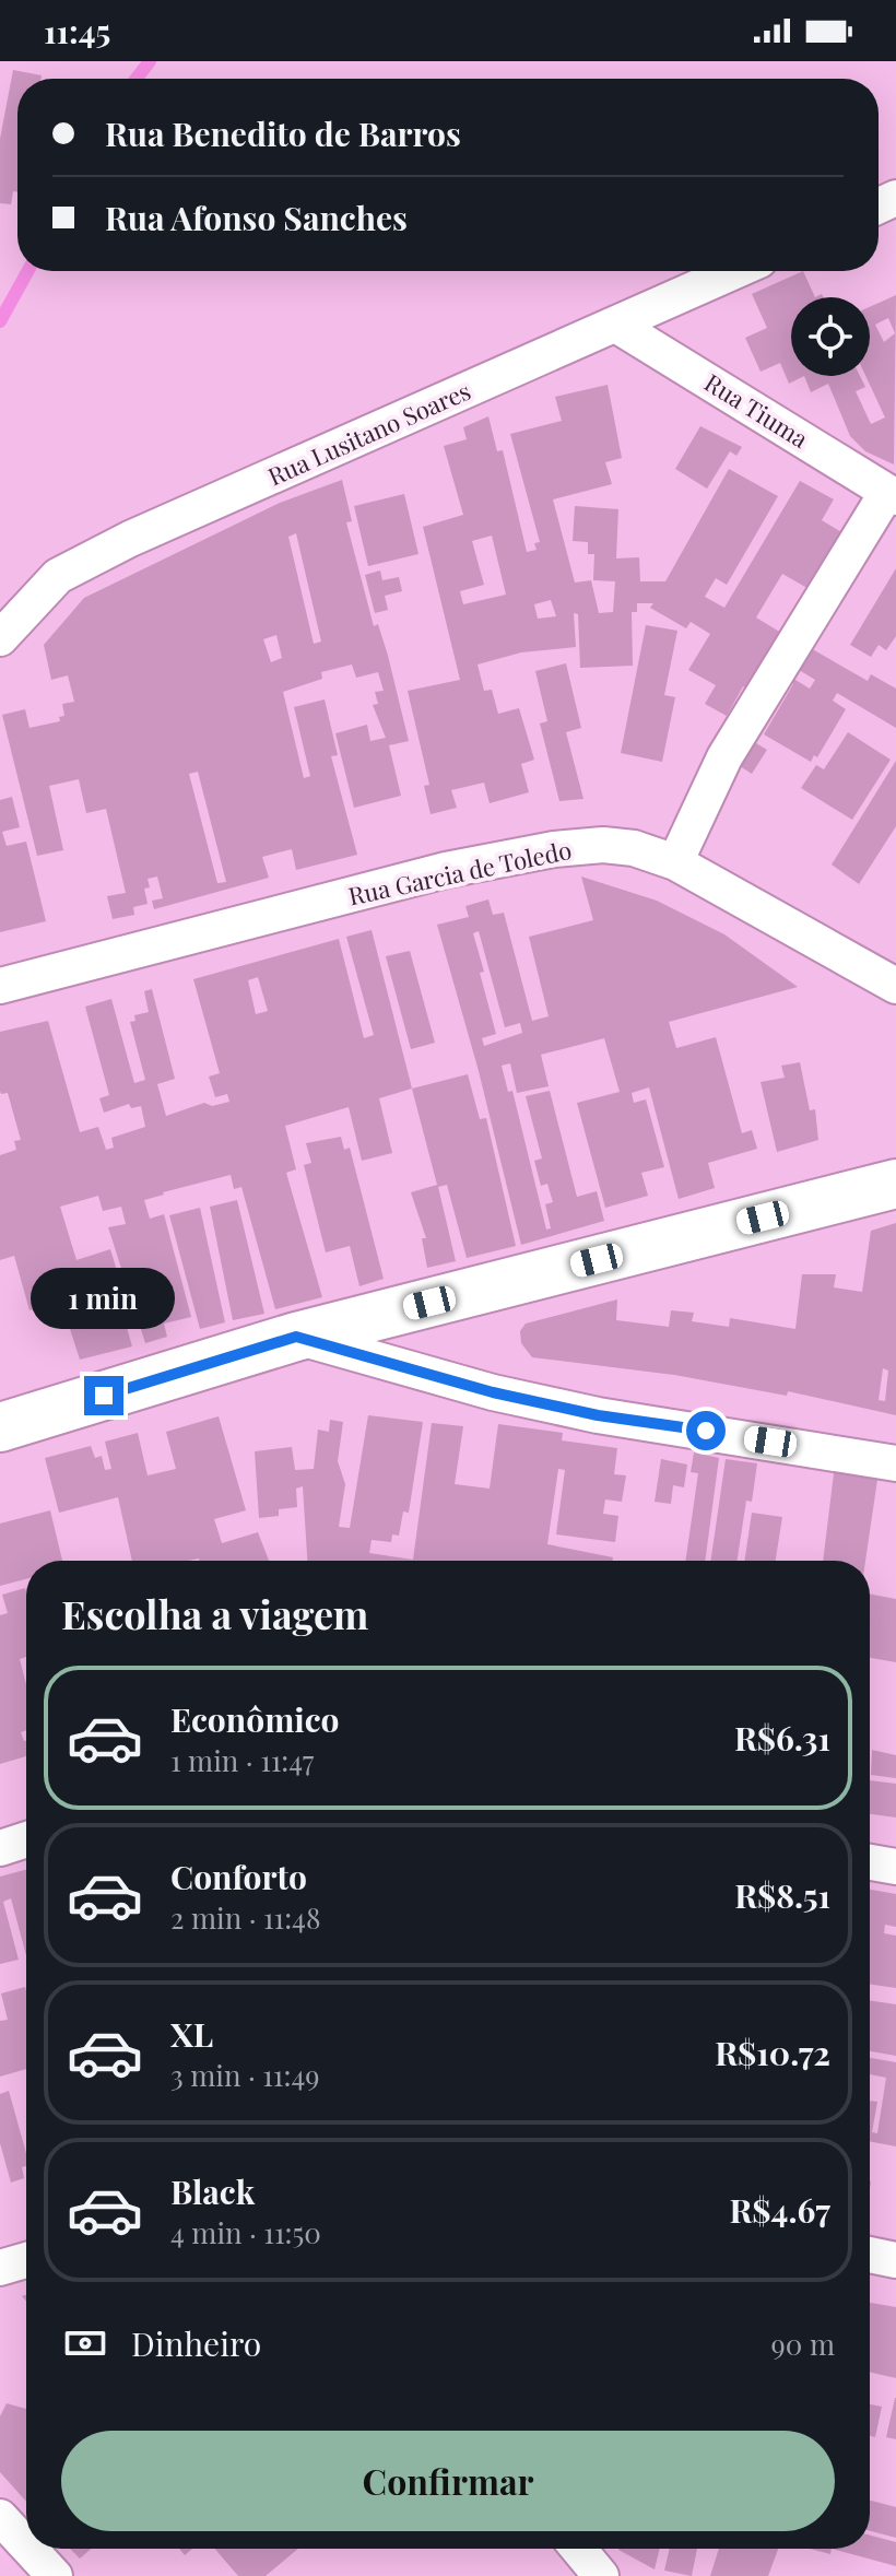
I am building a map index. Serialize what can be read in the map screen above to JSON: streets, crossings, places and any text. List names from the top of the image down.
{
  "streets": {
    "street": ["Rua Tiuma", "Rua Lusitano Soares", "Rua Garcia de Toledo"]
  },
  "crossings": [
    ["Rua Tiuma", "Rua Lusitano Soares"]
  ],
  "page": {
    "status": "11:45",
    "banner": ["Rua Benedito de Barros", "Rua Afonso Sanches"],
    "bubble": "1 min",
    "heading": "Escolha a viagem",
    "list": [
      {
        "name": "Econômico",
        "note": "1 min · 11:47",
        "value": "R$6.31"
      },
      {
        "name": "Conforto",
        "note": "2 min · 11:48",
        "value": "R$8.51"
      },
      {
        "name": "XL",
        "note": "3 min · 11:49",
        "value": "R$10.72"
      },
      {
        "name": "Black",
        "note": "4 min · 11:50",
        "value": "R$4.67"
      }
    ],
    "pay": ["Dinheiro", "90 m"],
    "buttons": "Confirmar"
  }
}
